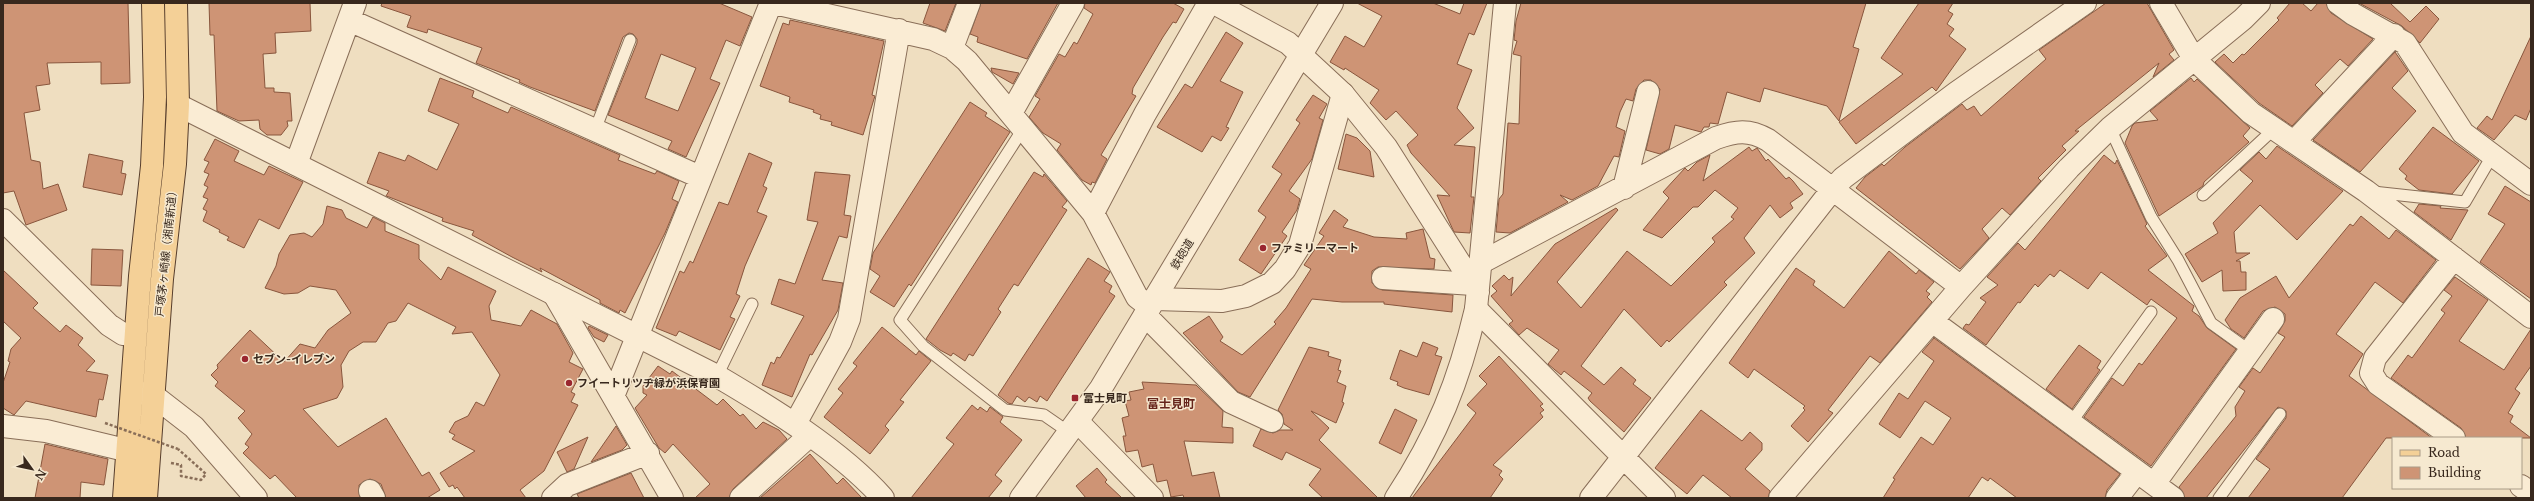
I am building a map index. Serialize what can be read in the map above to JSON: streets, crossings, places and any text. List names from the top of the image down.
{
  "streets": {
    "main road": ["戸塚茅ヶ崎線（湘南新道）"],
    "street": ["鉄砲道"]
  },
  "districts": ["富士見町"],
  "places": {
    "other": ["ファミリーマート", "セブン-イレブン", "フイートリツヂ緑が浜保育園"],
    "transit": ["富士見町"]
  },
  "legend": ["Road", "Building"],
  "north": "bottom right"
}
